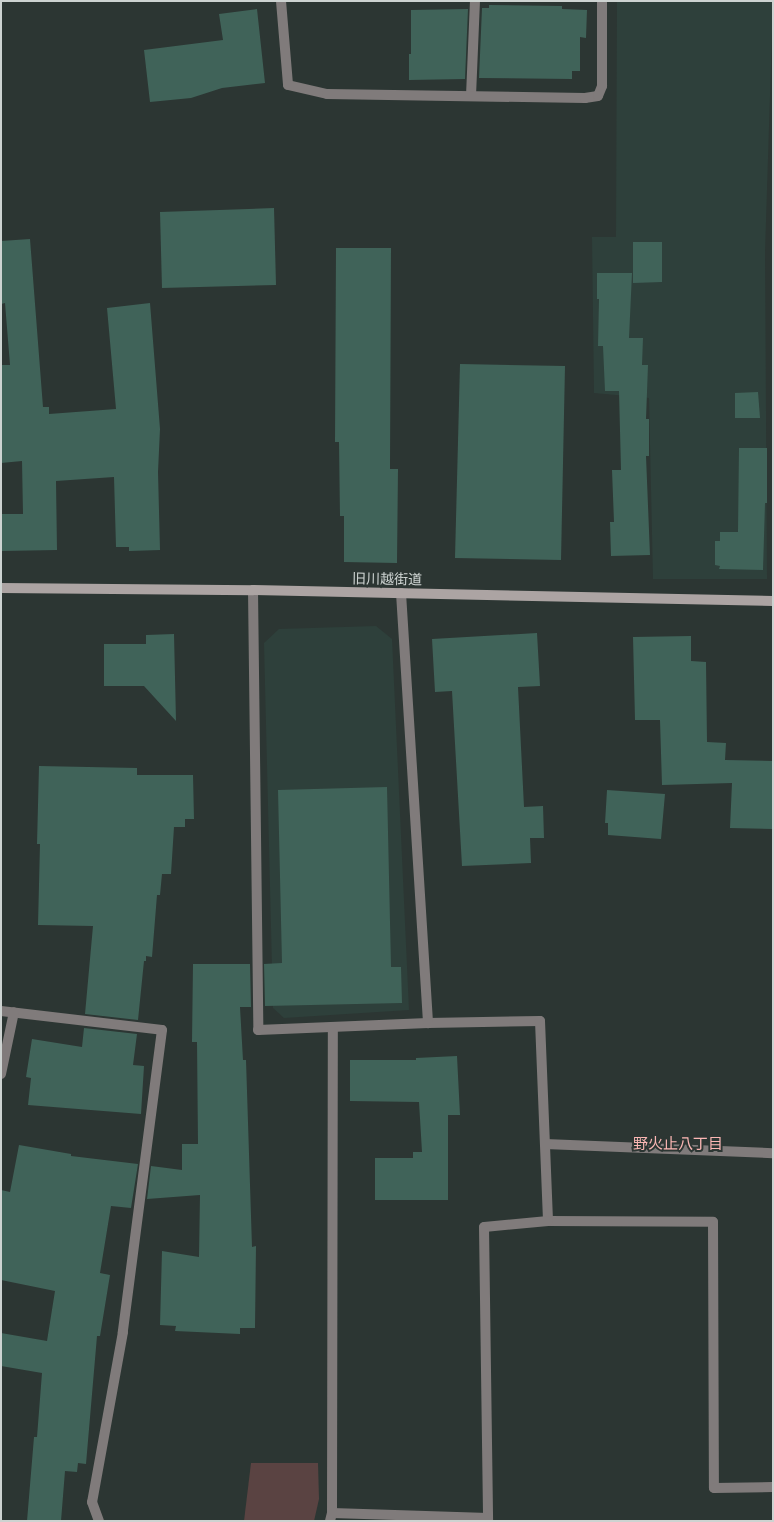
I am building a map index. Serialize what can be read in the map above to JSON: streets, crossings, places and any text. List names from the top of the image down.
{
  "streets": {
    "main road": ["旧川越街道"]
  },
  "districts": ["野火止八丁目"]
}
